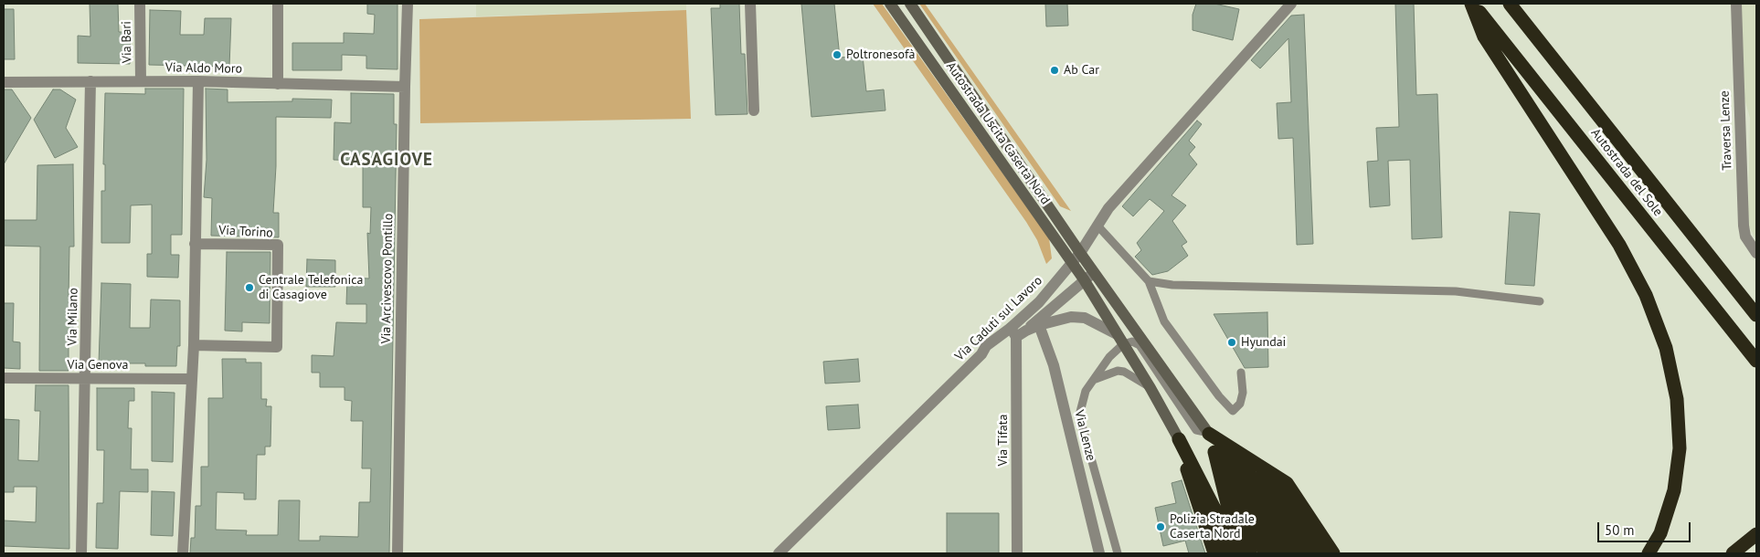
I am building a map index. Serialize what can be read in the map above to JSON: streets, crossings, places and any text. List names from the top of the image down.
{
  "streets": {
    "highway": ["Autostrada del Sole"],
    "main road": ["Autostrada Uscita Caserta Nord"],
    "street": [
      "Via Bari",
      "Via Aldo Moro",
      "Traversa Lenze",
      "Via Torino",
      "Via Arcivescovo Pontillo",
      "Via Milano",
      "Via Caduti sul Lavoro",
      "Via Genova",
      "Via Lenze",
      "Via Tifata"
    ]
  },
  "crossings": [
    ["Via Bari", "Via Aldo Moro"],
    ["Via Aldo Moro", "Via Arcivescovo Pontillo"],
    ["Via Aldo Moro", "Via Milano"],
    ["Autostrada Uscita Caserta Nord", "Via Caduti sul Lavoro"],
    ["Via Milano", "Via Genova"],
    ["Via Caduti sul Lavoro", "Via Tifata"]
  ],
  "districts": ["CASAGIOVE"],
  "places": [
    "Poltronesofà",
    "Ab Car",
    "Centrale Telefonica di Casagiove",
    "Hyundai",
    "Polizia Stradale Caserta Nord"
  ],
  "scale_bar": "50 m"
}
